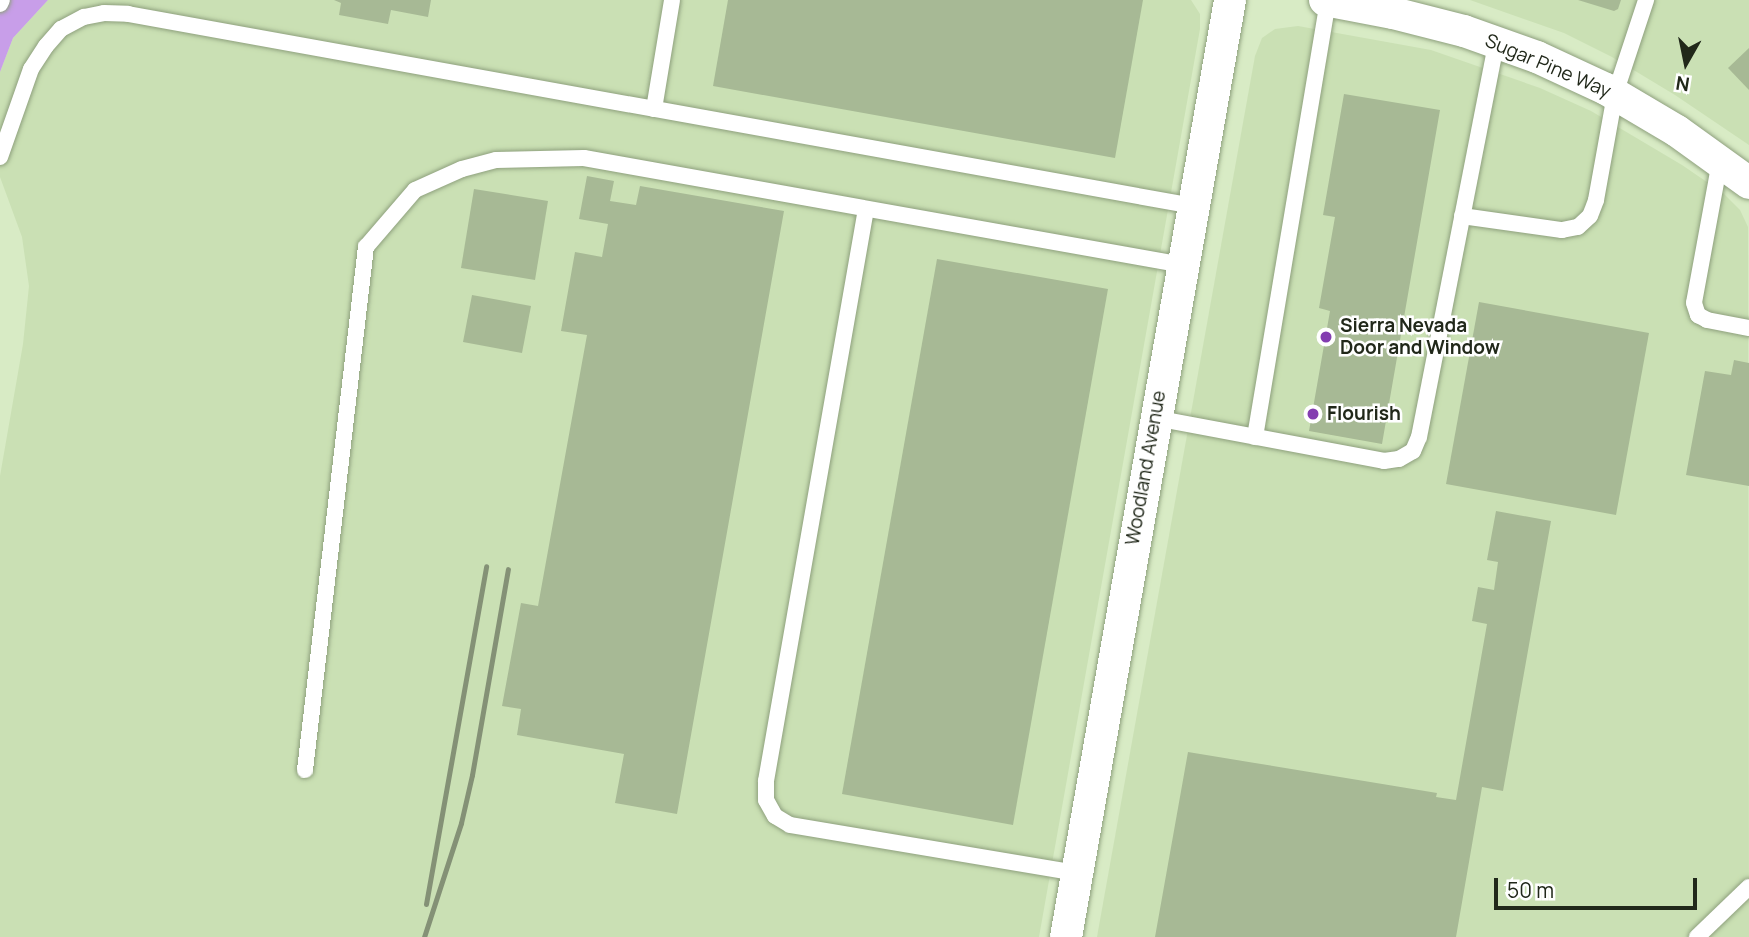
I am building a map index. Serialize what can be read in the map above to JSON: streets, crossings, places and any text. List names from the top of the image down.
{
  "streets": {
    "street": ["Sugar Pine Way", "Woodland Avenue"]
  },
  "places": ["Sierra Nevada Door and Window", "Flourish"],
  "scale_bar": "50 m",
  "north": "bottom"
}
